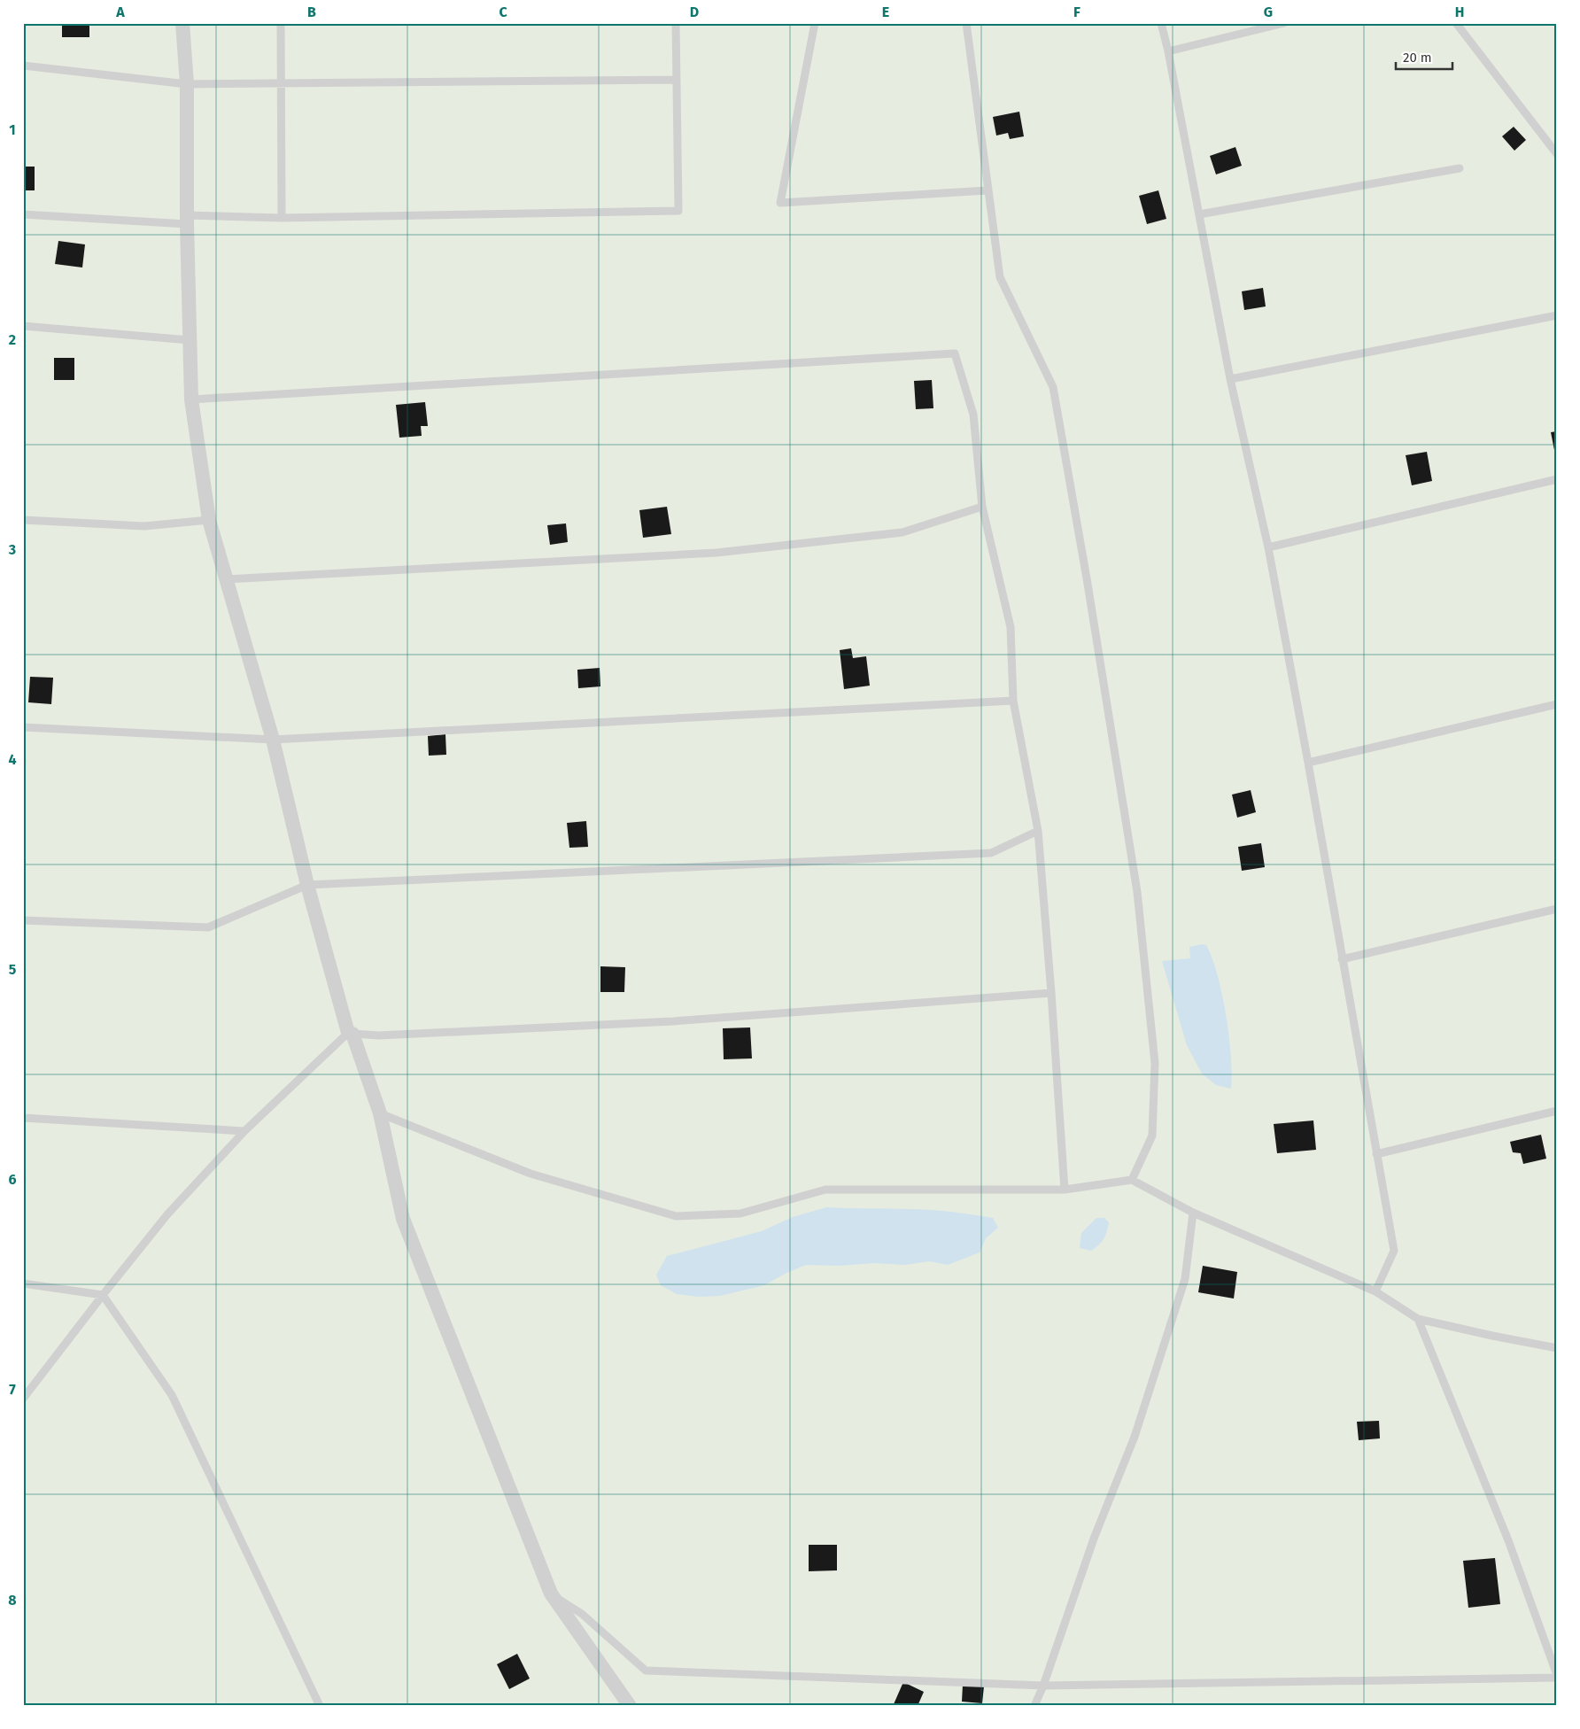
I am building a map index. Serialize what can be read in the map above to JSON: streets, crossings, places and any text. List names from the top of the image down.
{
  "scale_bar": "20 m",
  "grid": {
    "columns": [
      "A",
      "B",
      "C",
      "D",
      "E",
      "F",
      "G",
      "H"
    ],
    "rows": [
      "1",
      "2",
      "3",
      "4",
      "5",
      "6",
      "7",
      "8"
    ]
  }
}
